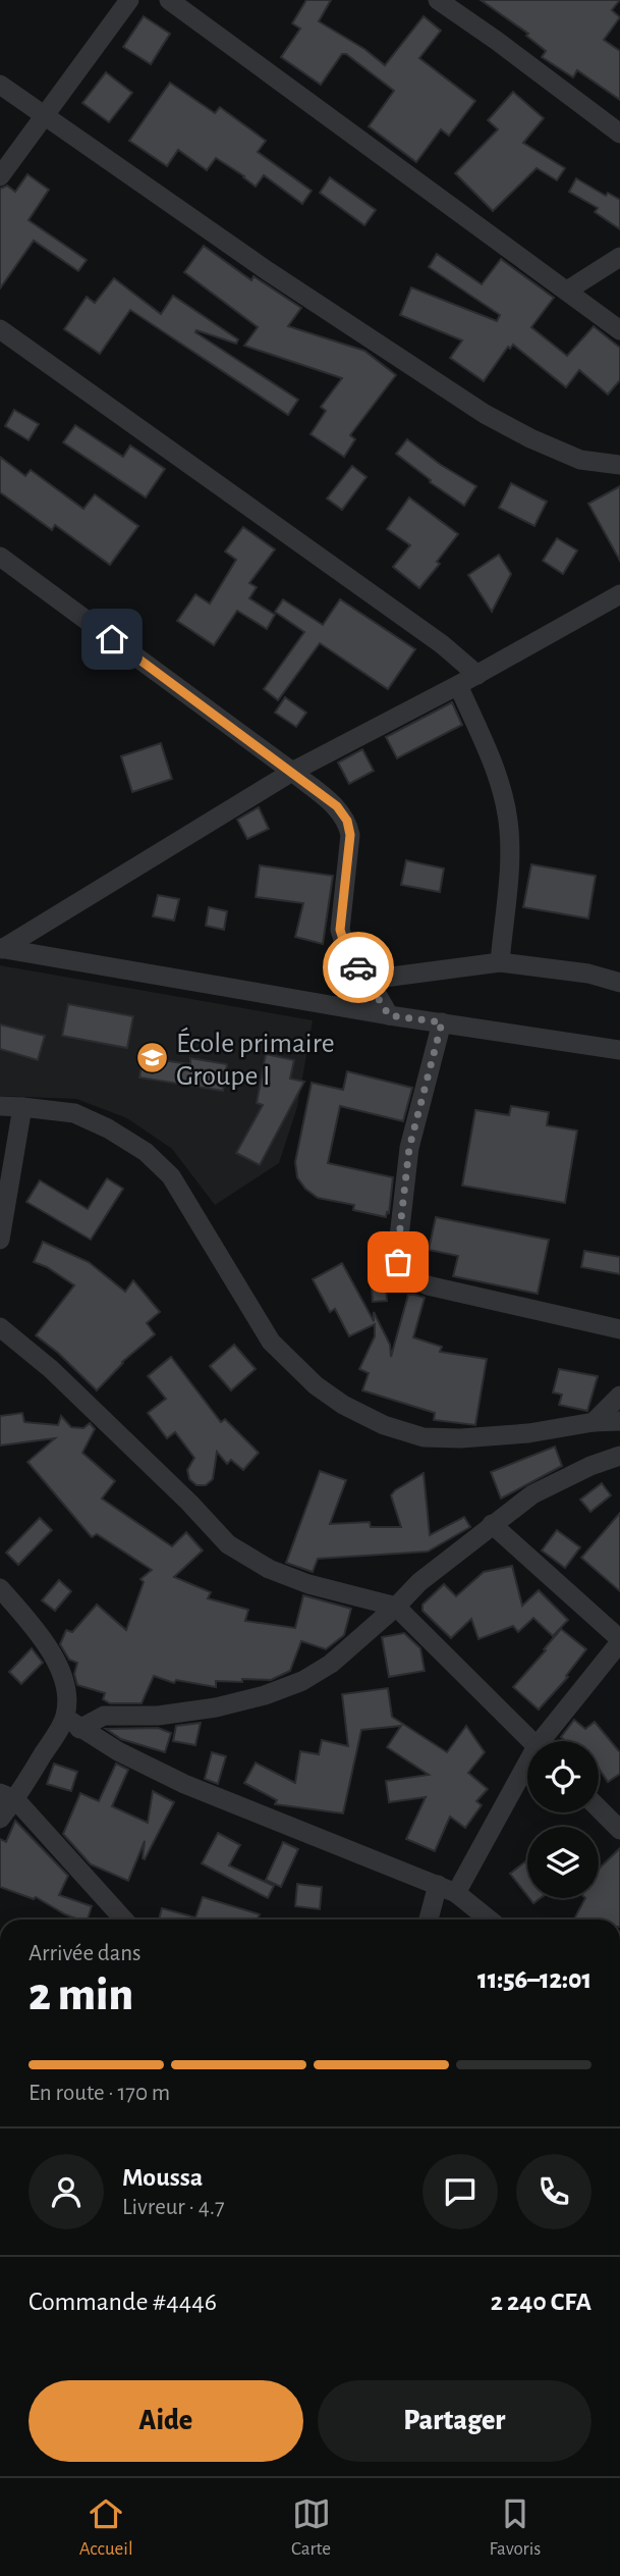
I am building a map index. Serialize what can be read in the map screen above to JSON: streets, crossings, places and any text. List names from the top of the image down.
{
  "places": {
    "school or university": ["École primaire Groupe I"]
  },
  "page": {
    "heading": ["2 min", "Arrivée dans", "11:56–12:01"],
    "panel": [
      "Moussa",
      "Livreur · 4.7",
      "Commande #4446",
      "2 240 CFA"
    ],
    "bar": "En route · 170 m",
    "buttons": ["Aide", "Partager"],
    "tabs": ["Accueil", "Carte", "Favoris"]
  }
}
